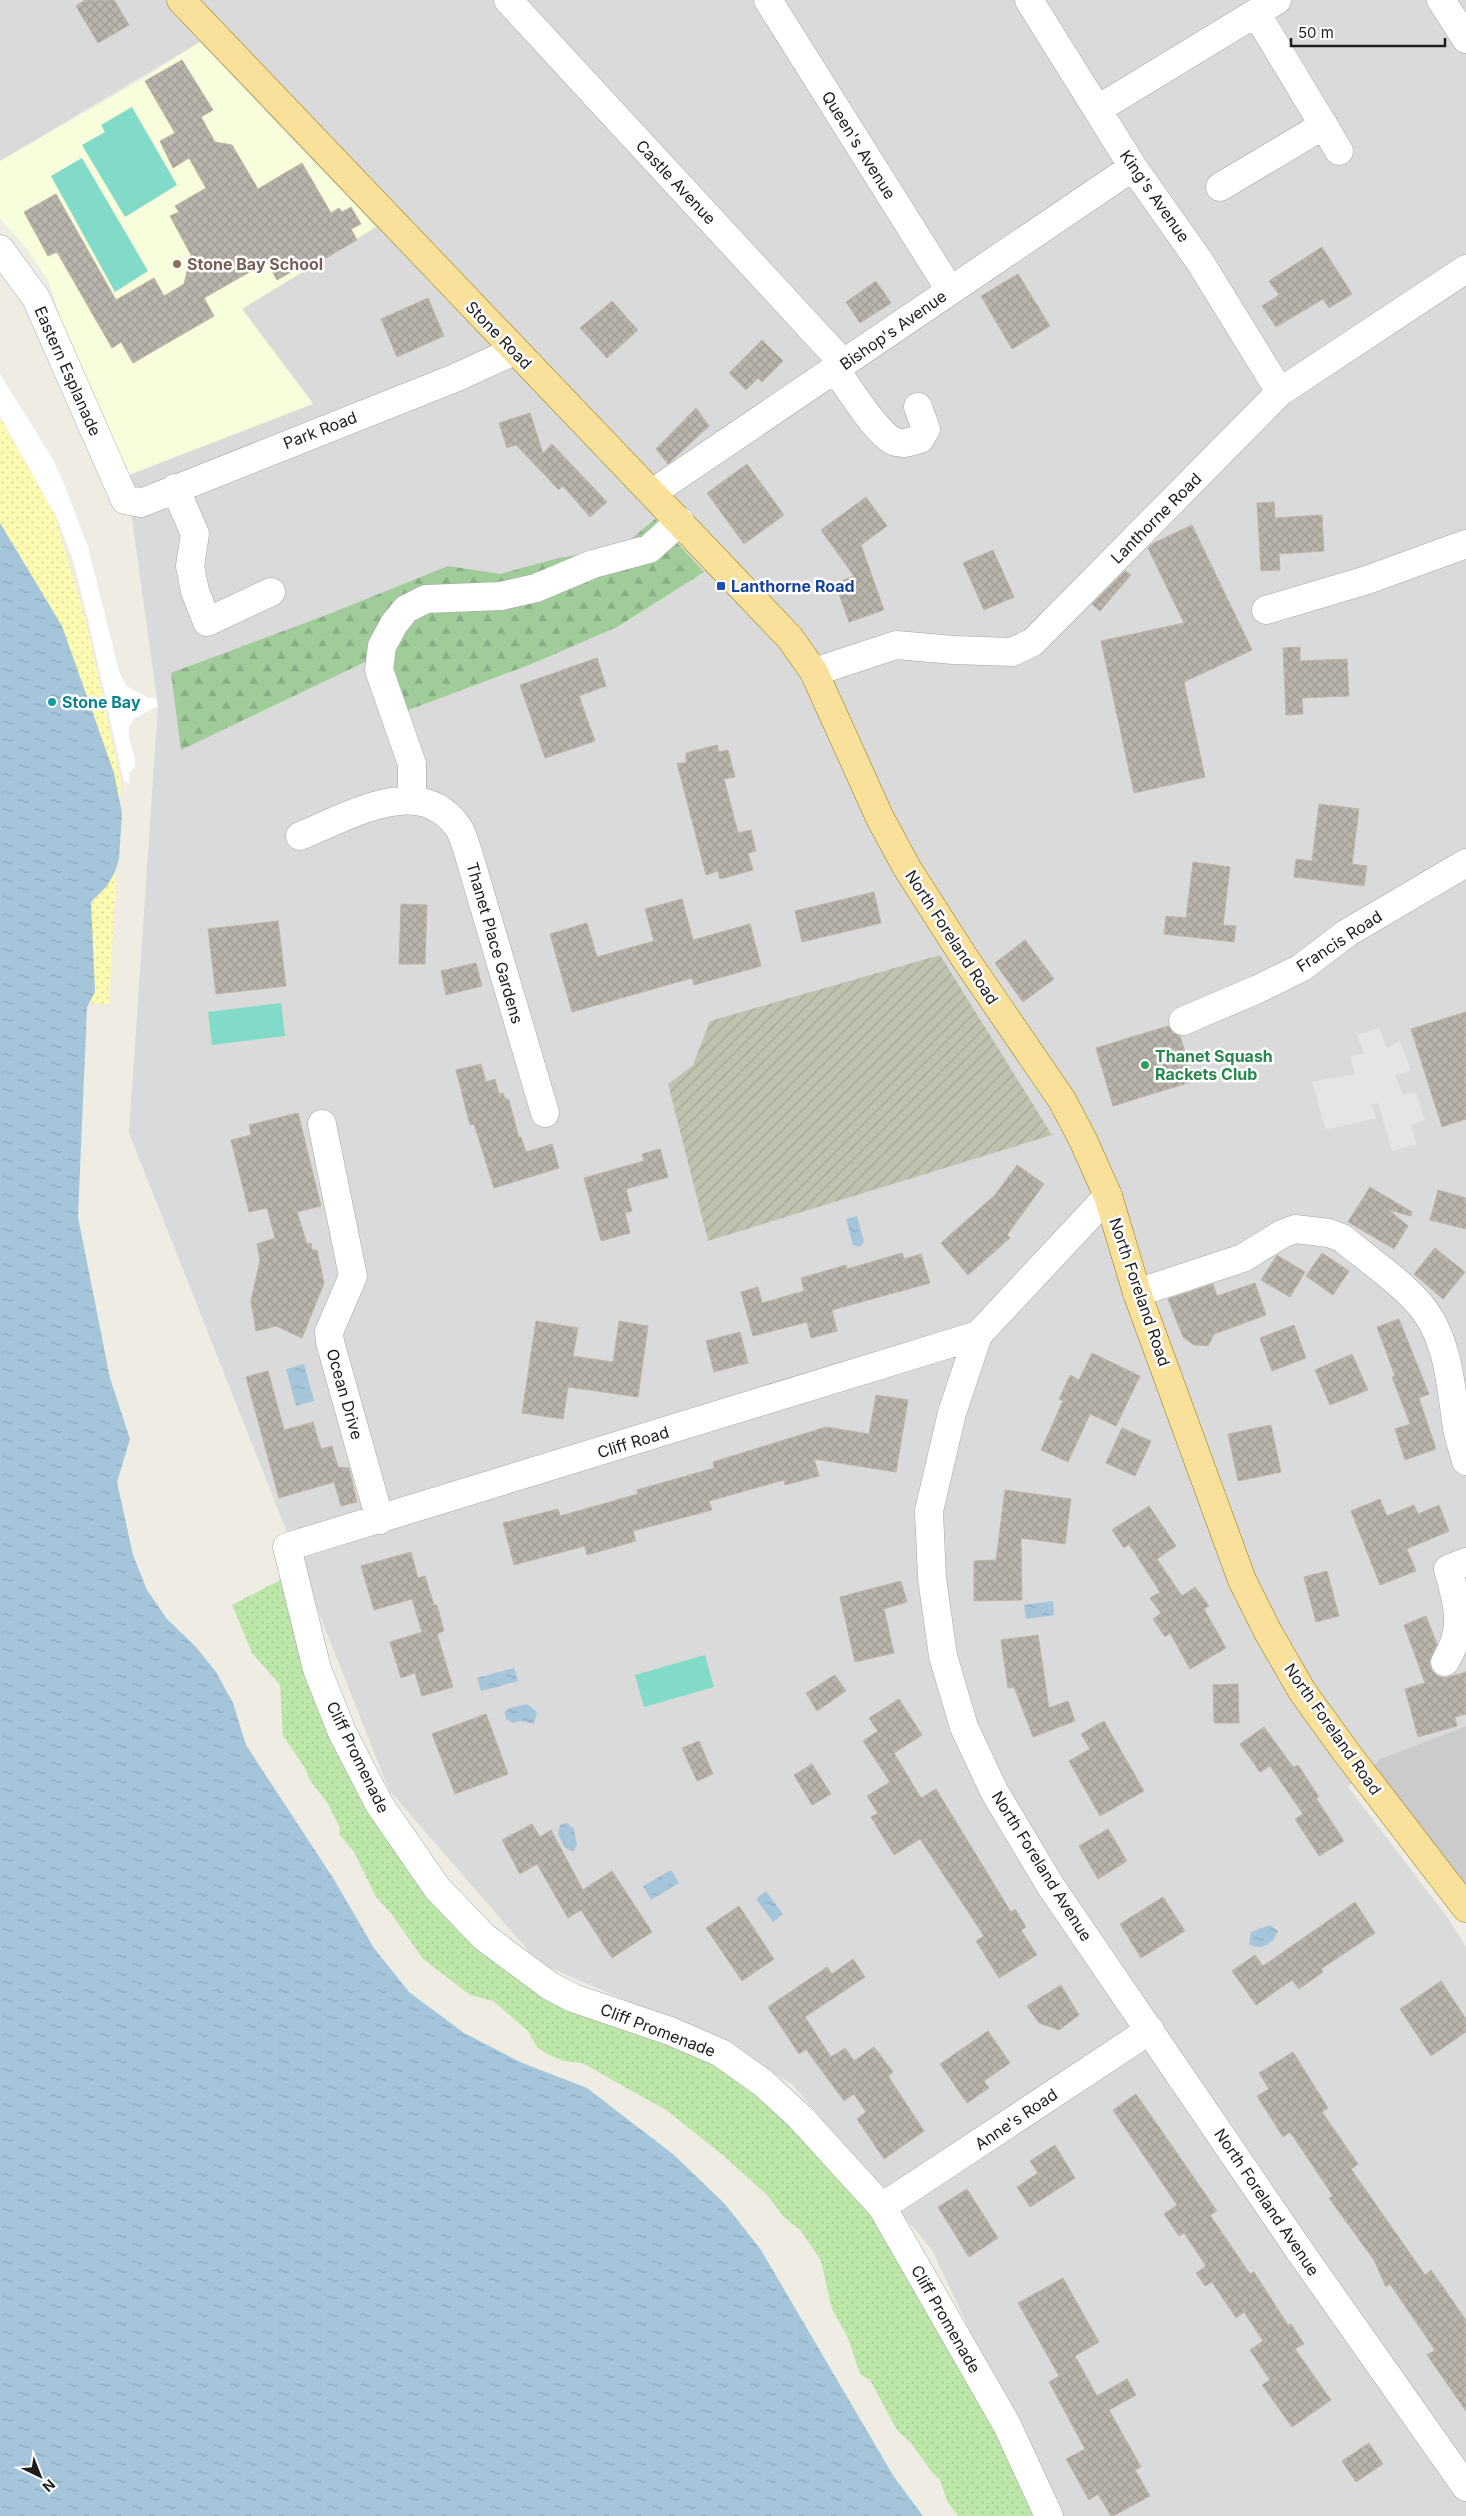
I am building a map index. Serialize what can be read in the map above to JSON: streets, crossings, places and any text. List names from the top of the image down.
{
  "streets": {
    "main road": ["Stone Road", "North Foreland Road"],
    "street": [
      "Queen's Avenue",
      "Castle Avenue",
      "King's Avenue",
      "Bishop's Avenue",
      "Eastern Esplanade",
      "Park Road",
      "Lanthorne Road",
      "Francis Road",
      "Thanet Place Gardens",
      "Ocean Drive",
      "Cliff Road",
      "Cliff Promenade",
      "North Foreland Avenue",
      "Anne's Road"
    ]
  },
  "crossings": [
    ["Queen's Avenue", "Bishop's Avenue"],
    ["Castle Avenue", "Bishop's Avenue"],
    ["King's Avenue", "Bishop's Avenue"],
    ["King's Avenue", "Lanthorne Road"],
    ["Bishop's Avenue", "Stone Road"],
    ["Stone Road", "Park Road"],
    ["Stone Road", "Lanthorne Road"],
    ["Stone Road", "North Foreland Road"],
    ["Eastern Esplanade", "Park Road"],
    ["Lanthorne Road", "North Foreland Road"],
    ["North Foreland Road", "North Foreland Avenue"],
    ["Ocean Drive", "Cliff Road"],
    ["Cliff Road", "Cliff Promenade"],
    ["Cliff Road", "North Foreland Avenue"],
    ["Cliff Promenade", "Anne's Road"],
    ["North Foreland Avenue", "Anne's Road"]
  ],
  "places": {
    "other": ["Stone Bay School", "Stone Bay", "Thanet Squash Rackets Club"],
    "transit": ["Lanthorne Road"]
  },
  "scale_bar": "50 m",
  "north": "bottom right"
}
